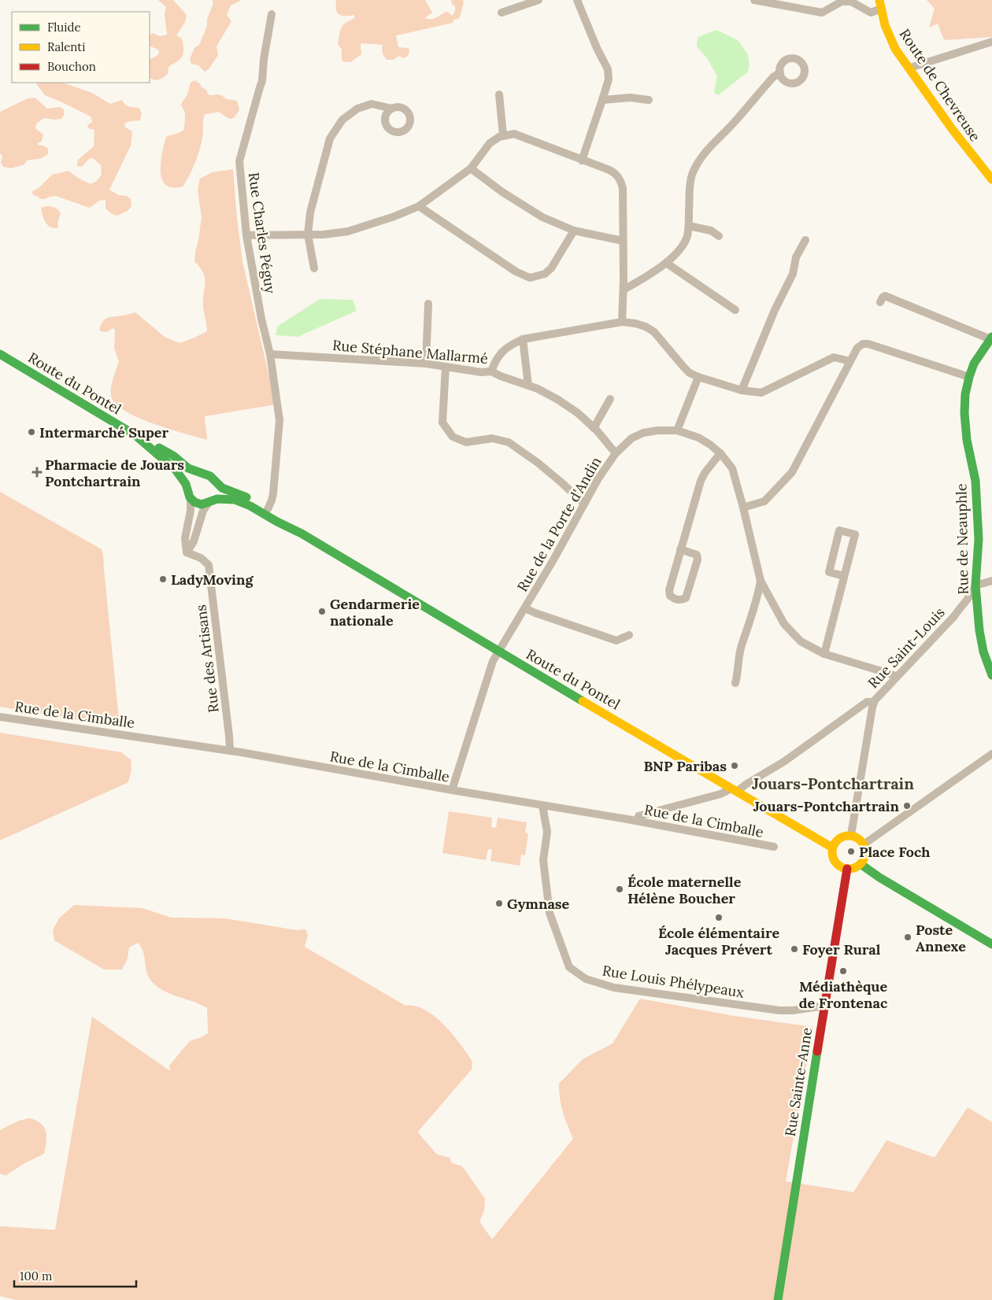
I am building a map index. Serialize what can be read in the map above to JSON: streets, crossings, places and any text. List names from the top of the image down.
{
  "streets": {
    "main road": [
      "Route de Chevreuse",
      "Route du Pontel",
      "Rue de Neauphle",
      "Rue Sainte-Anne"
    ],
    "street": [
      "Rue Charles Péguy",
      "Rue Stéphane Mallarmé",
      "Rue de la Porte d'Andin",
      "Rue Saint-Louis",
      "Rue des Artisans",
      "Rue de la Cimballe",
      "Rue Louis Phélypeaux"
    ]
  },
  "crossings": [
    ["Rue Charles Péguy", "Rue Stéphane Mallarmé"],
    ["Rue Charles Péguy", "Route du Pontel"],
    ["Rue Stéphane Mallarmé", "Rue de la Porte d'Andin"],
    ["Route du Pontel", "Rue de la Porte d'Andin"],
    ["Route du Pontel", "Rue Saint-Louis"],
    ["Route du Pontel", "Rue Sainte-Anne"],
    ["Rue de la Porte d'Andin", "Rue Saint-Louis"],
    ["Rue de la Porte d'Andin", "Rue de la Cimballe"],
    ["Rue de Neauphle", "Rue Saint-Louis"],
    ["Rue des Artisans", "Rue de la Cimballe"],
    ["Rue de la Cimballe", "Rue Louis Phélypeaux"],
    ["Rue Louis Phélypeaux", "Rue Sainte-Anne"]
  ],
  "districts": ["Jouars-Pontchartrain"],
  "places": {
    "other": [
      "Intermarché Super",
      "LadyMoving",
      "Gendarmerie nationale",
      "BNP Paribas",
      "Jouars-Pontchartrain",
      "Place Foch",
      "École maternelle Hélène Boucher",
      "Gymnase",
      "École élémentaire Jacques Prévert",
      "Poste Annexe",
      "Foyer Rural",
      "Médiathèque de Frontenac"
    ],
    "health": ["Pharmacie de Jouars Pontchartrain"]
  },
  "legend": ["Fluide", "Ralenti", "Bouchon"],
  "scale_bar": "100 m"
}
